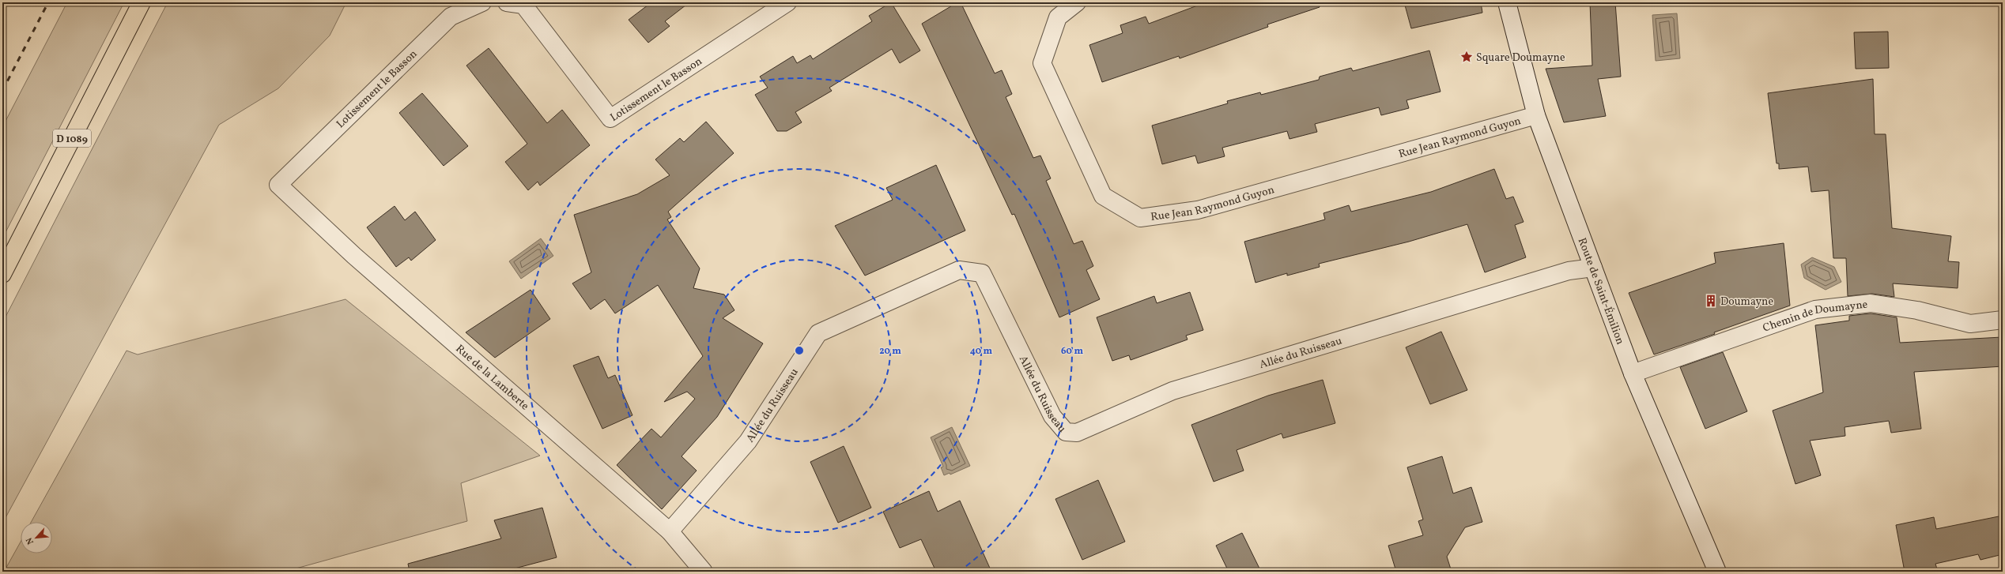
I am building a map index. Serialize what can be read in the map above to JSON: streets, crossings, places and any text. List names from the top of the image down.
{
  "streets": {
    "main road": ["D 1089"],
    "street": [
      "Lotissement le Basson",
      "Rue Jean Raymond Guyon",
      "Route de Saint-Émilion",
      "Chemin de Doumayne",
      "Allée du Ruisseau",
      "Rue de la Lamberte"
    ]
  },
  "crossings": [
    ["Lotissement le Basson", "Rue de la Lamberte"],
    ["Rue Jean Raymond Guyon", "Route de Saint-Émilion"],
    ["Route de Saint-Émilion", "Chemin de Doumayne"],
    ["Route de Saint-Émilion", "Allée du Ruisseau"],
    ["Allée du Ruisseau", "Rue de la Lamberte"]
  ],
  "places": {
    "place": ["Square Doumayne"],
    "building": ["Doumayne"]
  },
  "north": "bottom left",
  "rings": ["20 m", "40 m", "60 m"]
}
